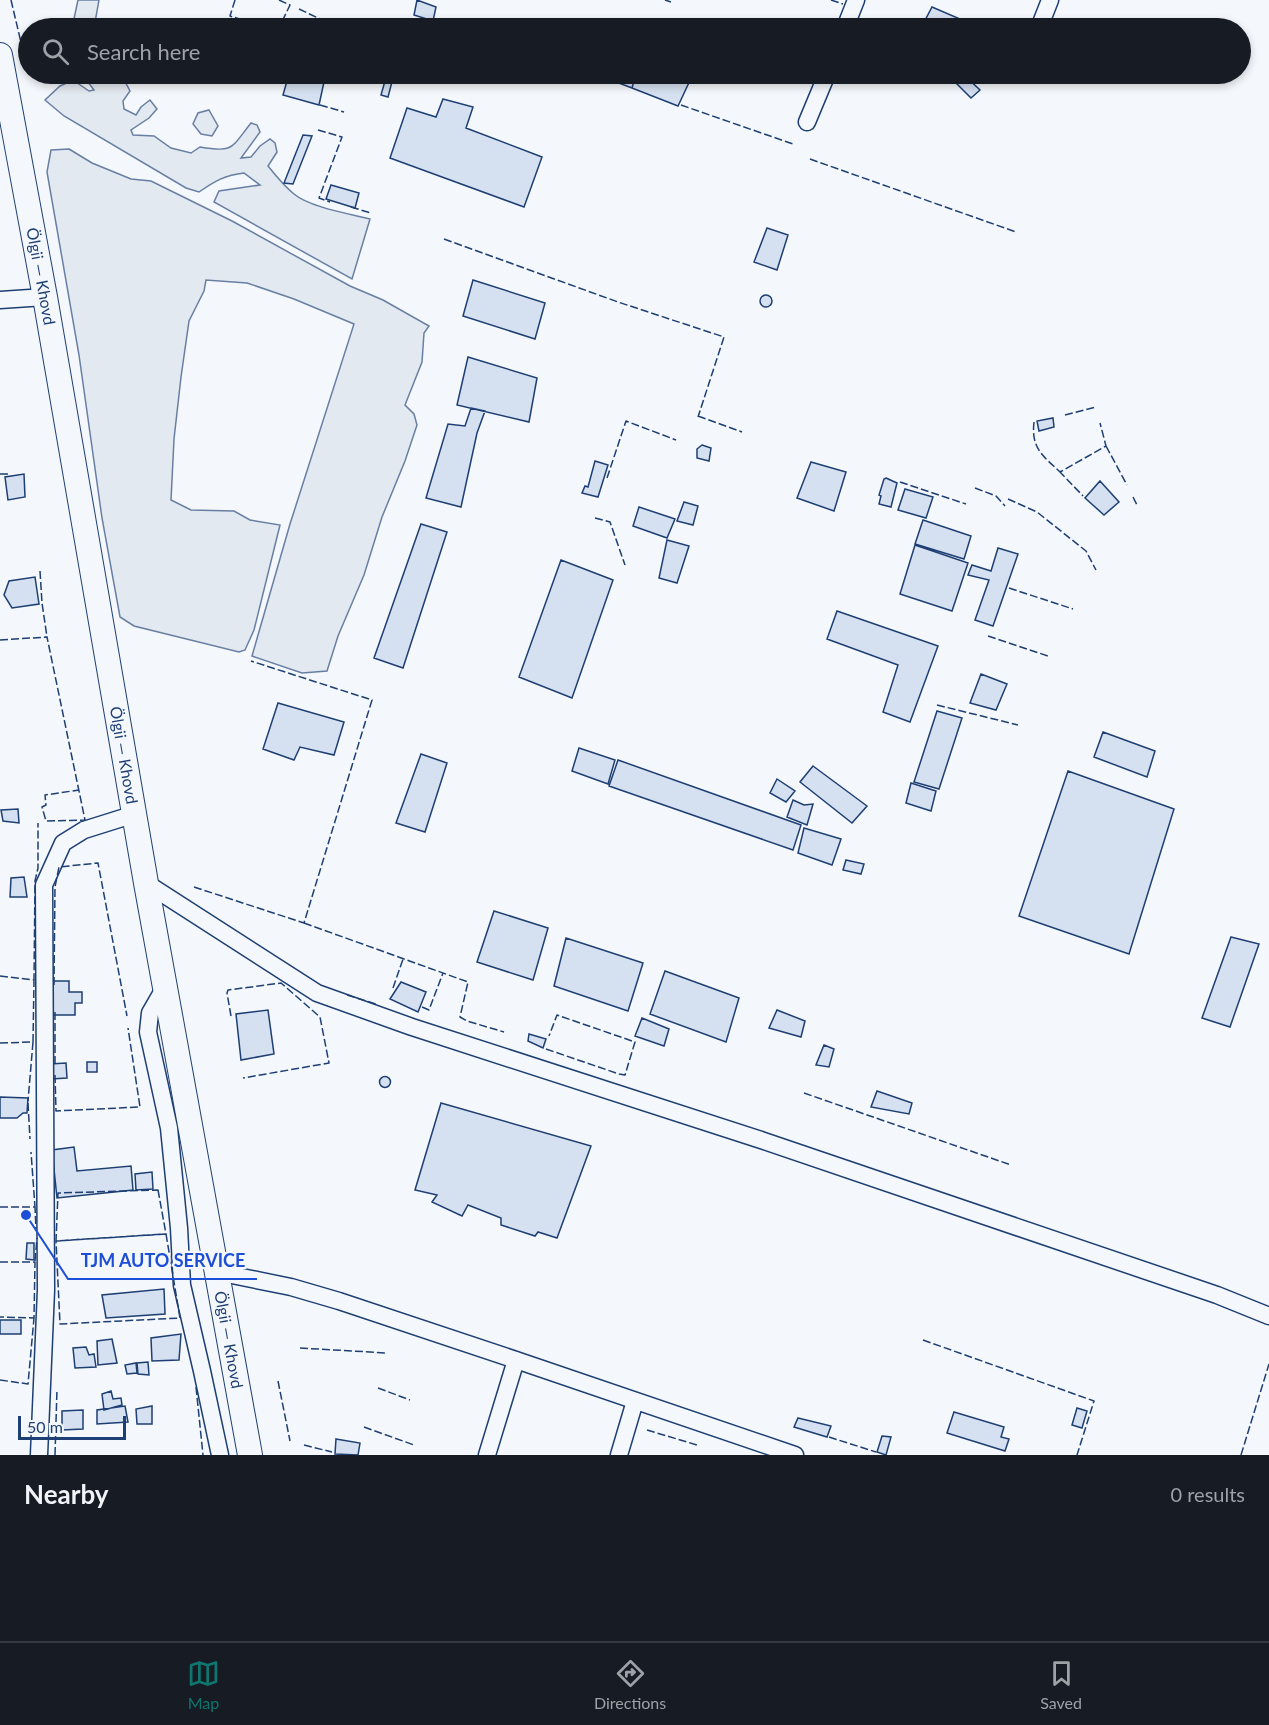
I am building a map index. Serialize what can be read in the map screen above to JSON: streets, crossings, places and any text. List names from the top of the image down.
{
  "streets": {
    "highway": ["Ölgii — Khovd"]
  },
  "places": ["TJM AUTO SERVICE"],
  "scale_bar": "50 m",
  "page": {
    "search": "Search here",
    "scale": "50 m",
    "heading": ["Nearby", "0 results"],
    "nav": ["Map", "Directions", "Saved"]
  }
}
